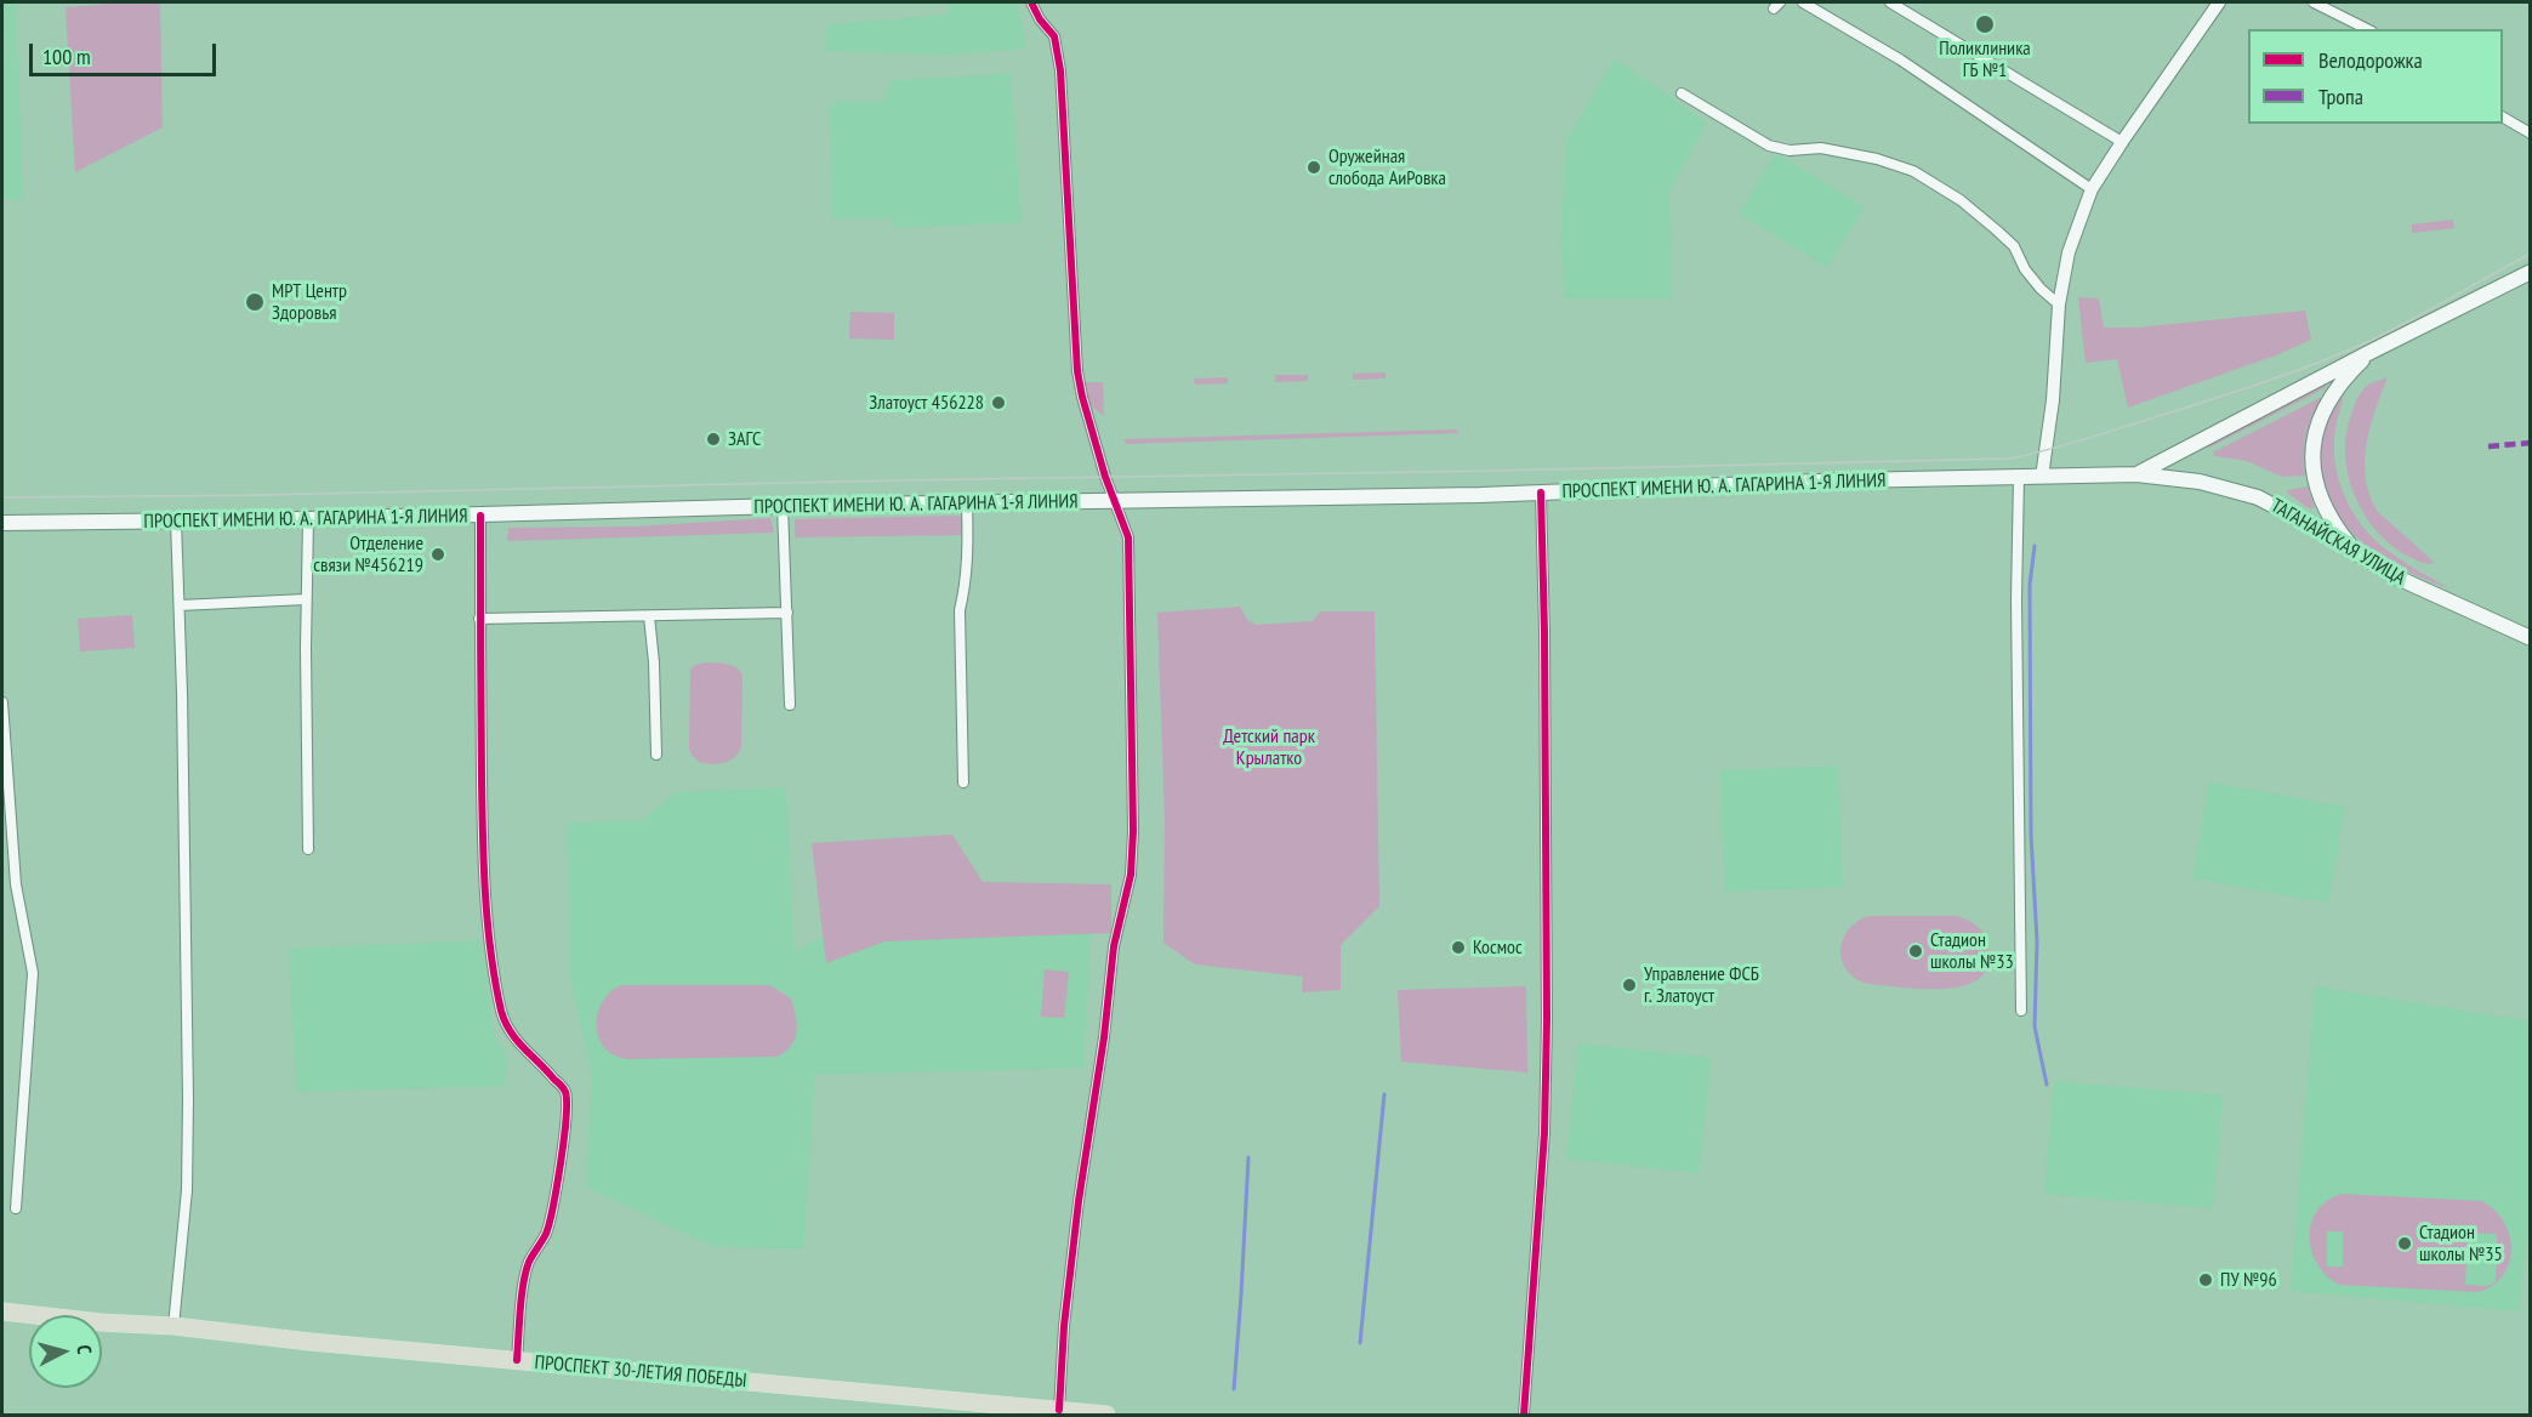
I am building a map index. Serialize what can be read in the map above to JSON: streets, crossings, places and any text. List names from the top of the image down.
{
  "streets": {
    "main road": ["ПРОСПЕКТ ИМЕНИ Ю. А. ГАГАРИНА 1-Я ЛИНИЯ", "ТАГАНАЙСКАЯ УЛИЦА", "ПРОСПЕКТ 30-ЛЕТИЯ ПОБЕДЫ"]
  },
  "crossings": [
    ["ПРОСПЕКТ ИМЕНИ Ю. А. ГАГАРИНА 1-Я ЛИНИЯ", "ТАГАНАЙСКАЯ УЛИЦА"]
  ],
  "parks": ["Детский парк Крылатко"],
  "places": [
    "Поликлиника ГБ №1",
    "Оружейная слобода АиРовка",
    "МРТ Центр Здоровья",
    "Златоуст 456228",
    "ЗАГС",
    "Отделение связи №456219",
    "Космос",
    "Стадион школы №33",
    "Управление ФСБ г. Златоуст",
    "Стадион школы №35",
    "ПУ №96"
  ],
  "legend": ["Велодорожка", "Тропа"],
  "scale_bar": "100 m",
  "north": "right"
}
